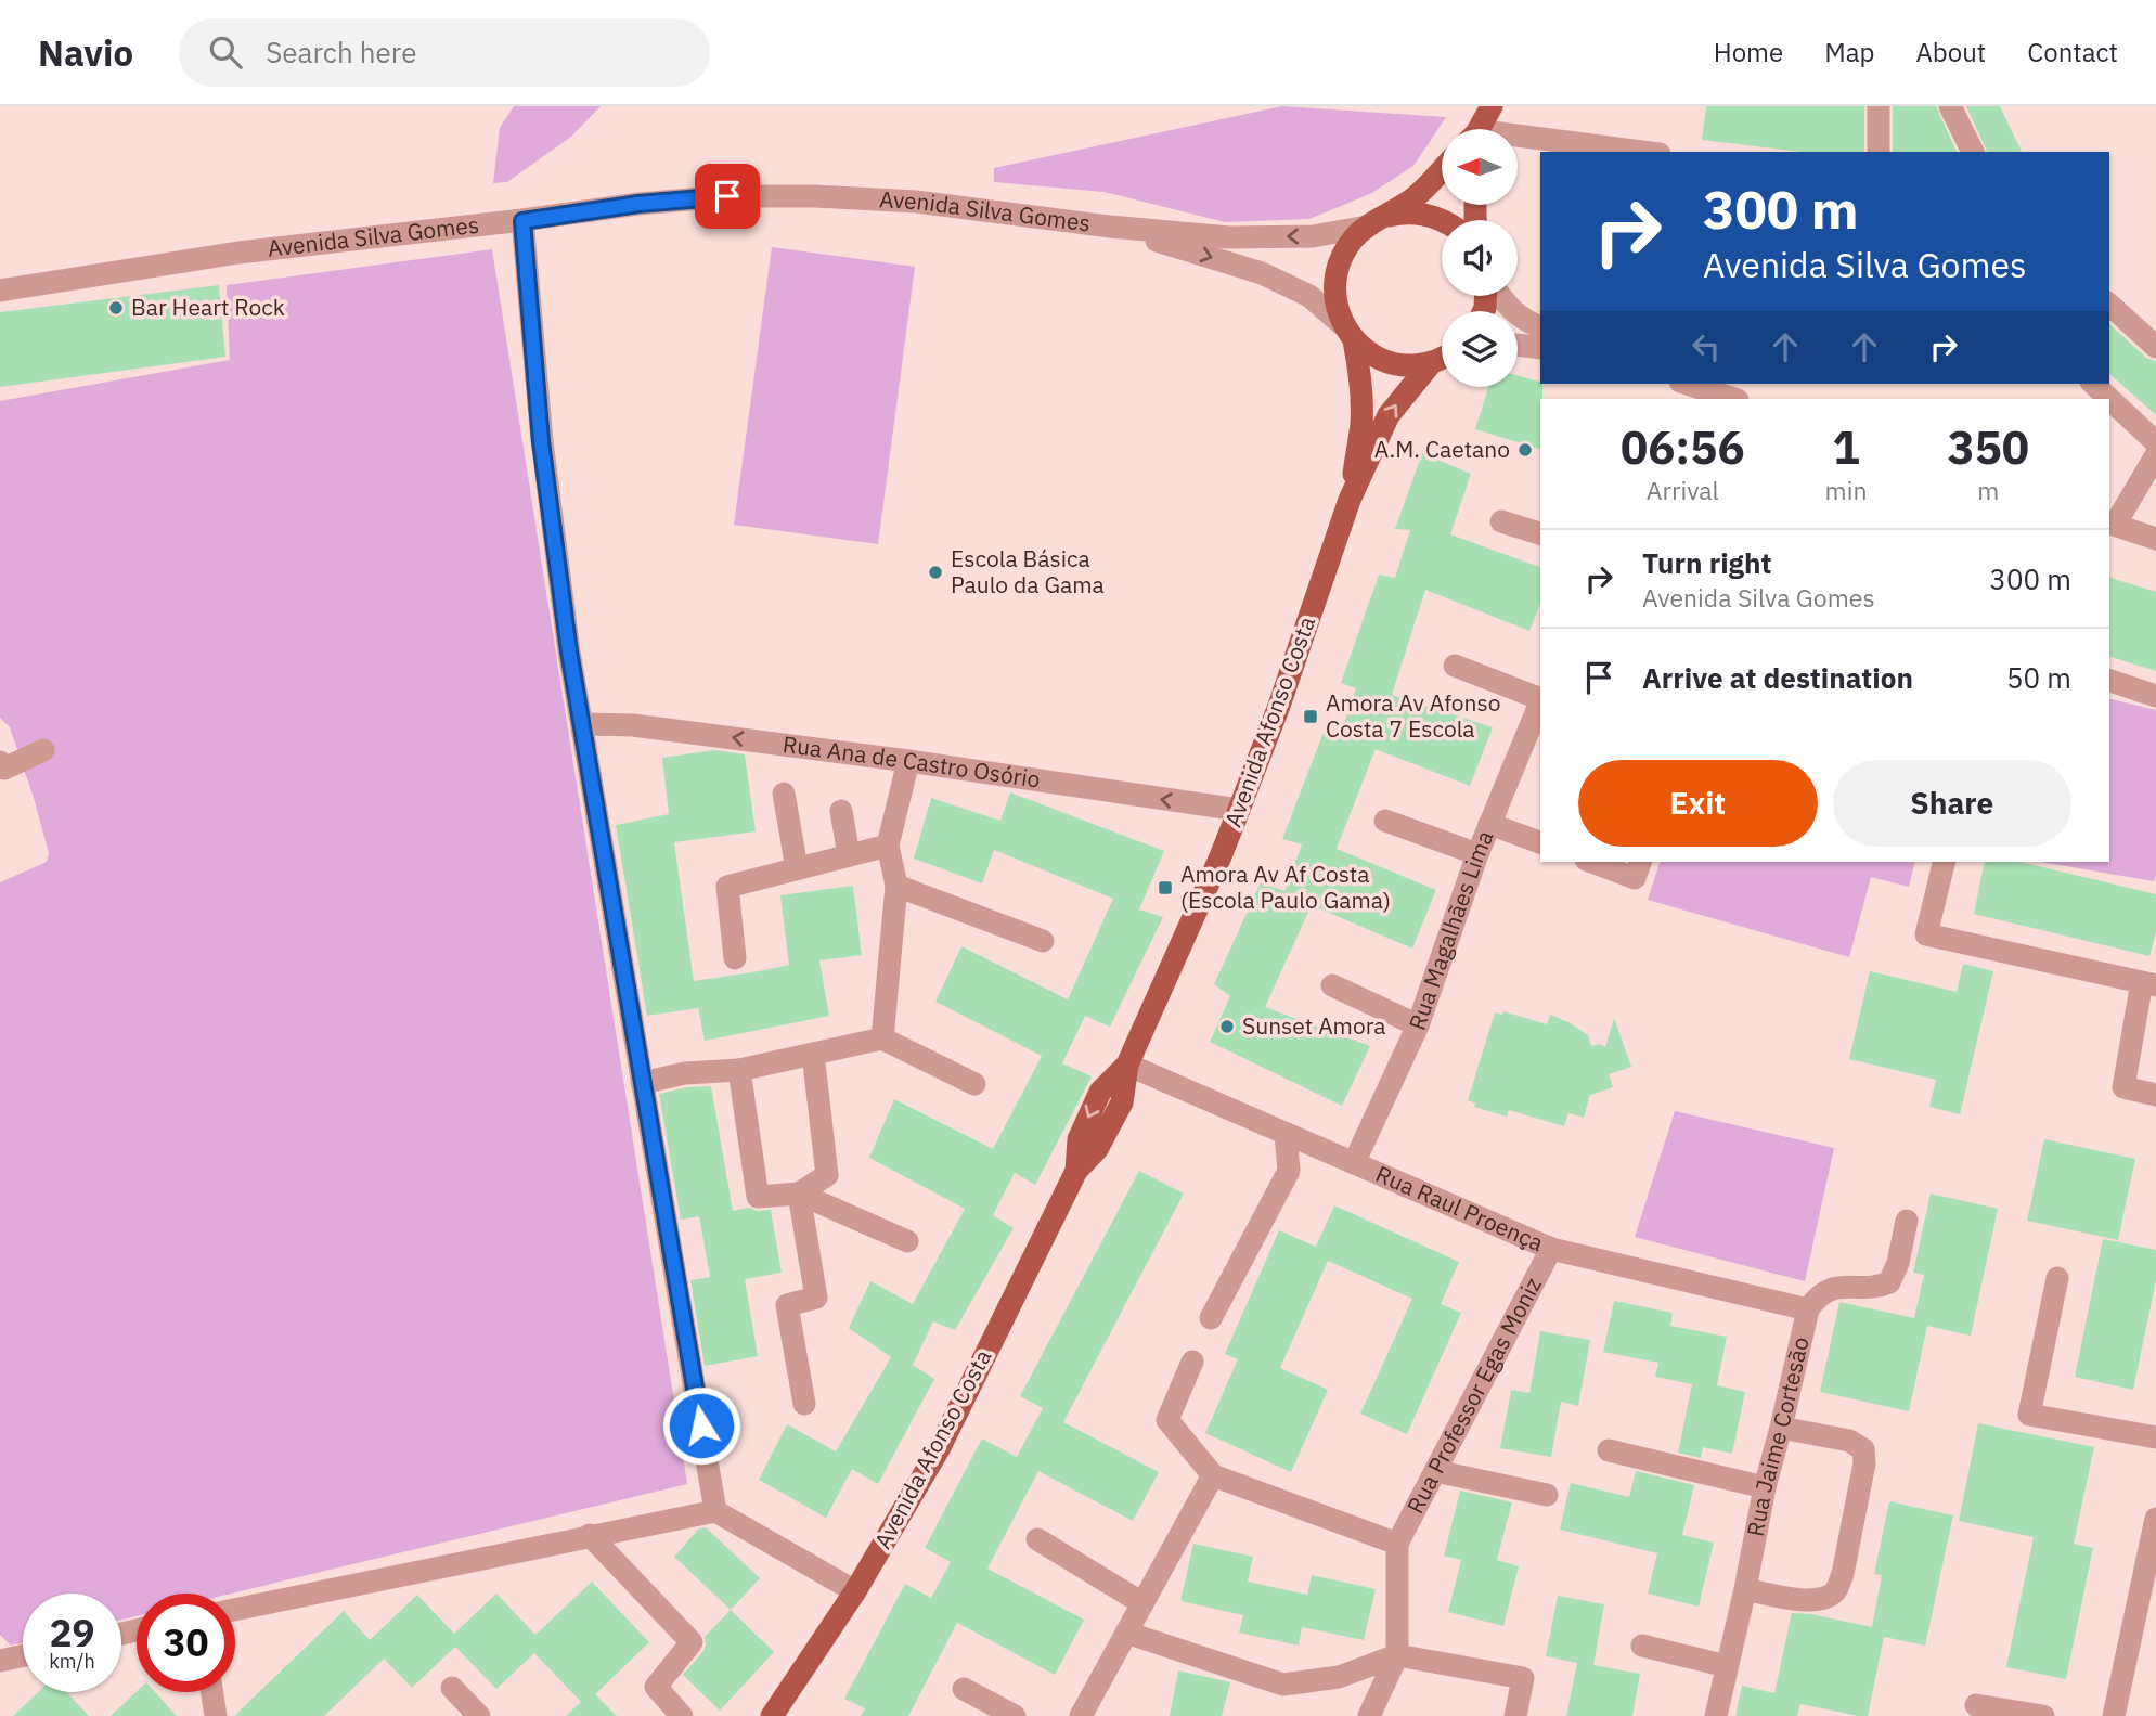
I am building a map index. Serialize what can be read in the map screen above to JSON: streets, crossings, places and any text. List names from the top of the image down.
{
  "streets": {
    "main road": ["Avenida Afonso Costa"],
    "street": [
      "Avenida Silva Gomes",
      "Rua Ana de Castro Osório",
      "Rua Magalhães Lima",
      "Rua Raul Proença",
      "Rua Professor Egas Moniz",
      "Rua Jaime Cortesão"
    ]
  },
  "crossings": [
    ["Avenida Afonso Costa", "Rua Ana de Castro Osório"],
    ["Avenida Afonso Costa", "Rua Raul Proença"],
    ["Rua Magalhães Lima", "Rua Raul Proença"],
    ["Rua Raul Proença", "Rua Professor Egas Moniz"],
    ["Rua Raul Proença", "Rua Jaime Cortesão"]
  ],
  "places": {
    "other": [
      "Bar Heart Rock",
      "A.M. Caetano",
      "Escola Básica Paulo da Gama",
      "Sunset Amora"
    ],
    "transit": ["Amora Av Afonso Costa 7 Escola", "Amora Av Af Costa (Escola Paulo Gama)"]
  },
  "north": "left",
  "page": {
    "header": "Navio",
    "search": "Search here",
    "nav": [
      "Home",
      "Map",
      "About",
      "Contact"
    ],
    "turn": ["300 m", "Avenida Silva Gomes"],
    "eta": [
      "06:56",
      "Arrival",
      "1",
      "min",
      "350",
      "m"
    ],
    "list": [
      {
        "name": "Turn right",
        "note": "Avenida Silva Gomes",
        "value": "300 m"
      },
      {
        "name": "Arrive at destination",
        "value": "50 m"
      }
    ],
    "buttons": ["Exit", "Share"],
    "speed": "29 km/h",
    "limit": "30"
  }
}
